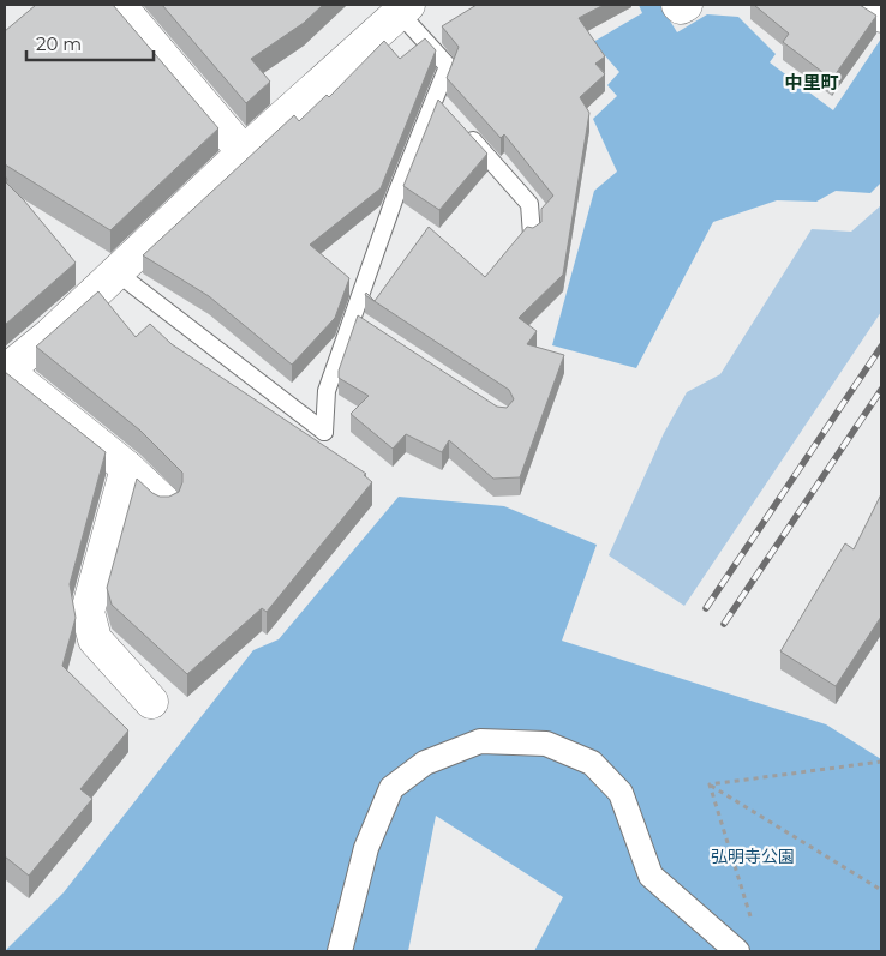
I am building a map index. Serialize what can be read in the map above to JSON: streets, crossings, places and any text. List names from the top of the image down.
{
  "districts": ["中里町"],
  "parks": ["弘明寺公園"],
  "scale_bar": "20 m"
}
